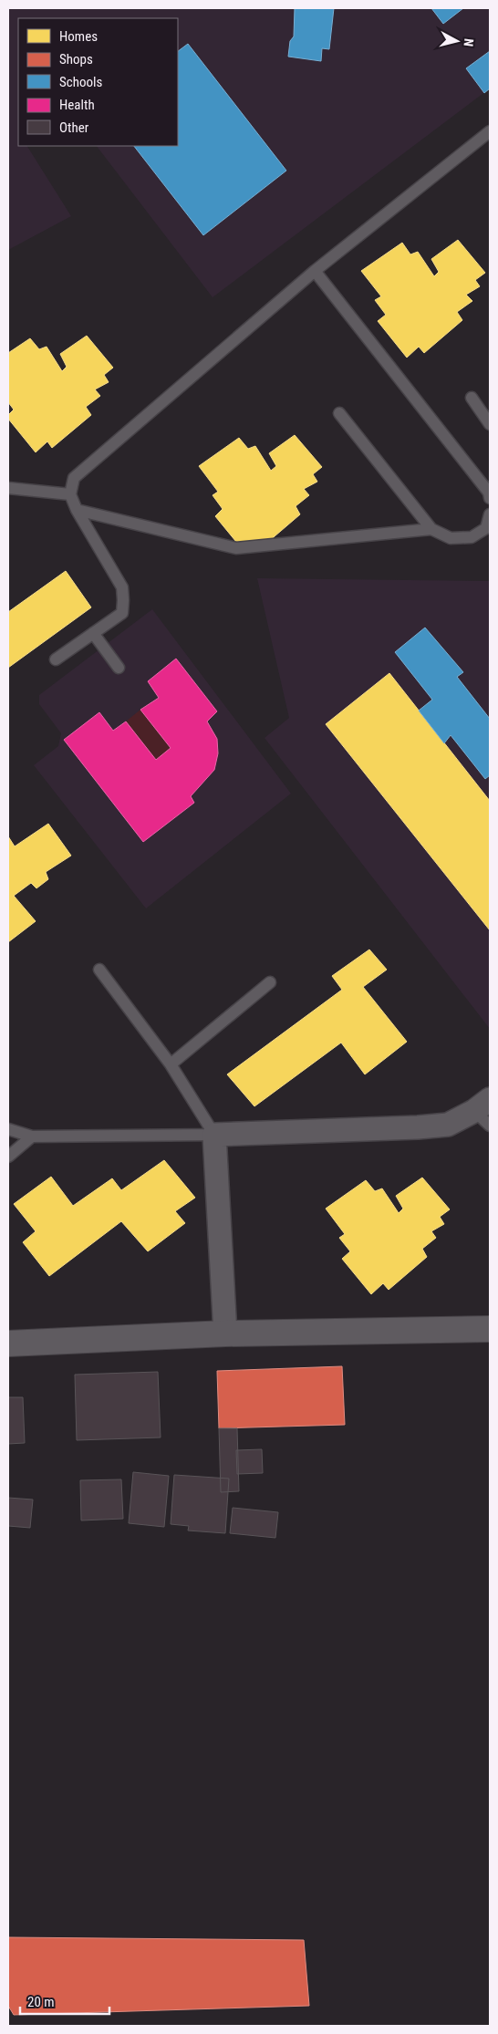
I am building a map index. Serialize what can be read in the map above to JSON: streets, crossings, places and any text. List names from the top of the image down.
{
  "legend": [
    "Homes",
    "Shops",
    "Schools",
    "Health",
    "Other"
  ],
  "scale_bar": "20 m",
  "north": "right"
}
